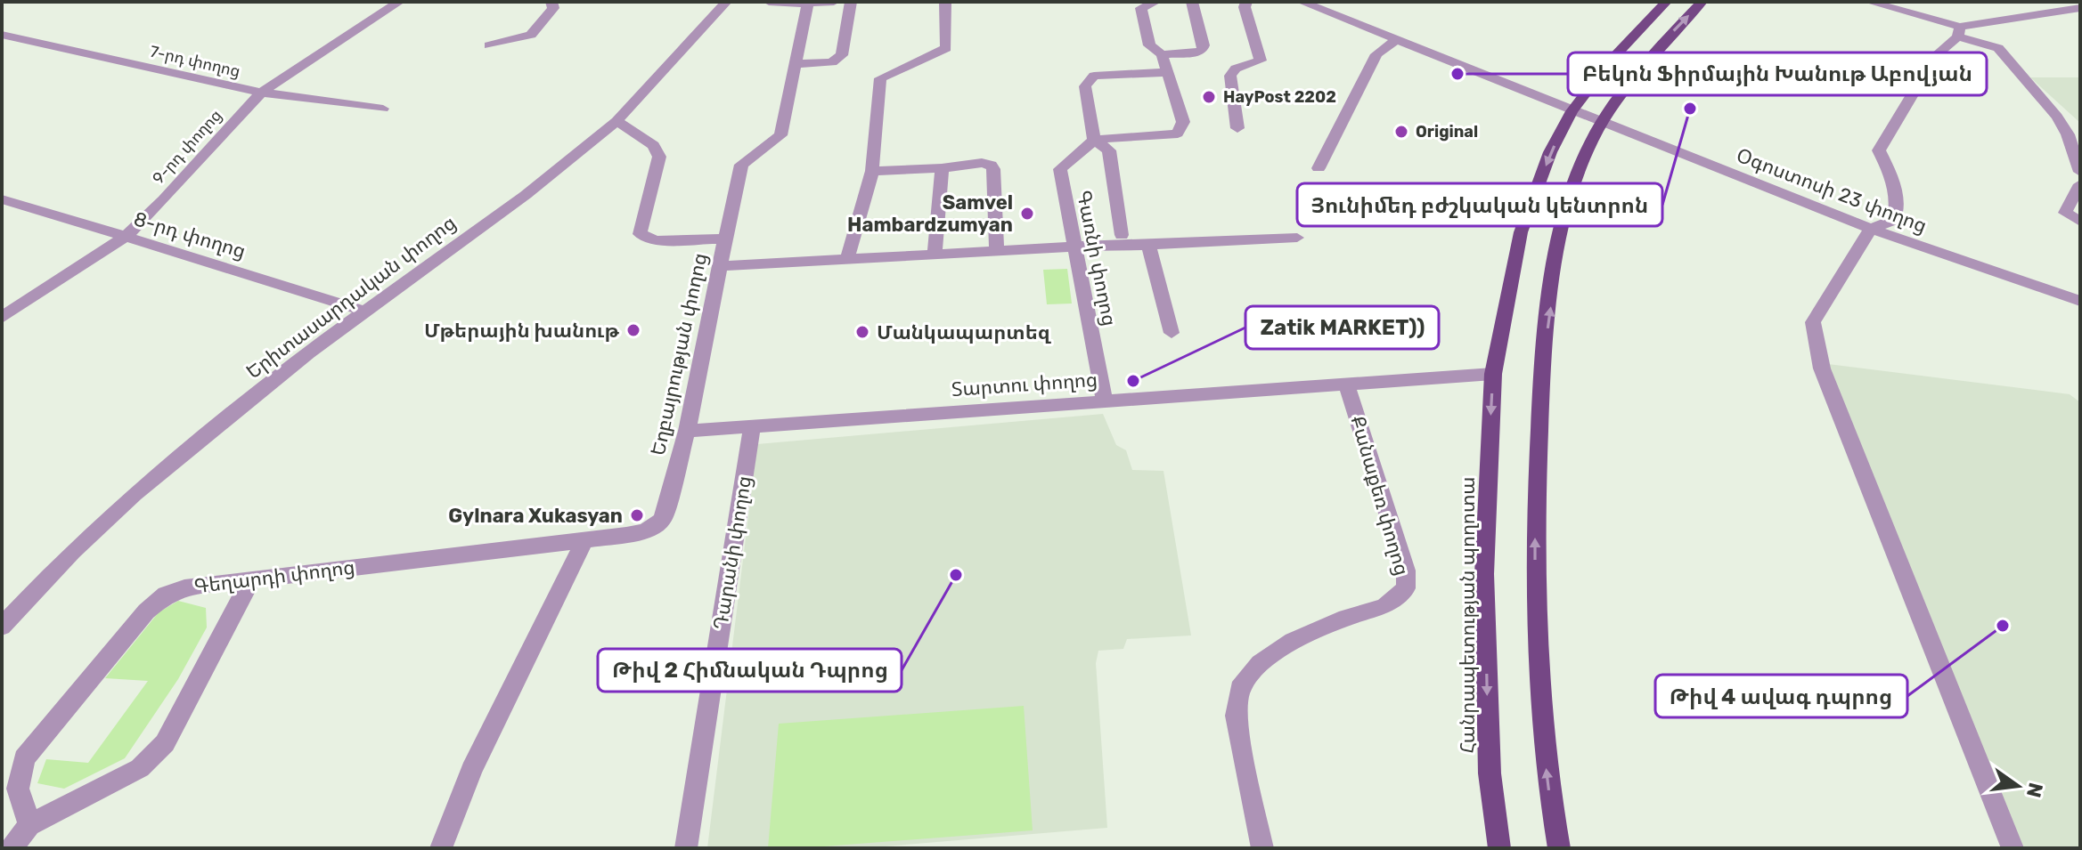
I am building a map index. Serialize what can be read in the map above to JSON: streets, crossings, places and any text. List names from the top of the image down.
{
  "streets": {
    "main road": ["Հանրապետության պողոտա"],
    "street": [
      "7-րդ փողոց",
      "9-րդ փողոց",
      "Օգոստոսի 23 փողոց",
      "8-րդ փողոց",
      "Գառնի փողոց",
      "Երիտասարդական փողոց",
      "Եղբայրության փողոց",
      "Տարտու փողոց",
      "Քանաքեռ փողոց",
      "Դարանի փողոց",
      "Գեղարդի փողոց"
    ]
  },
  "crossings": [
    ["7-րդ փողոց", "9-րդ փողոց"],
    ["9-րդ փողոց", "8-րդ փողոց"],
    ["Օգոստոսի 23 փողոց", "Հանրապետության պողոտա"],
    ["8-րդ փողոց", "Երիտասարդական փողոց"],
    ["Գառնի փողոց", "Տարտու փողոց"],
    ["Երիտասարդական փողոց", "Եղբայրության փողոց"],
    ["Եղբայրության փողոց", "Տարտու փողոց"],
    ["Եղբայրության փողոց", "Գեղարդի փողոց"],
    ["Տարտու փողոց", "Քանաքեռ փողոց"],
    ["Տարտու փողոց", "Դարանի փողոց"],
    ["Տարտու փողոց", "Հանրապետության պողոտա"]
  ],
  "places": [
    "Բեկոն Ֆիրմային Խանութ Աբովյան",
    "HayPost 2202",
    "Յունիմեդ բժշկական կենտրոն",
    "Original",
    "Samvel Hambardzumyan",
    "Մթերային խանութ",
    "Մանկապարտեզ",
    "Zatik MARKET))",
    "Gylnara Xukasyan",
    "Թիվ 2 Հիմնական Դպրոց",
    "Թիվ 4 ավագ դպրոց"
  ],
  "north": "right"
}
